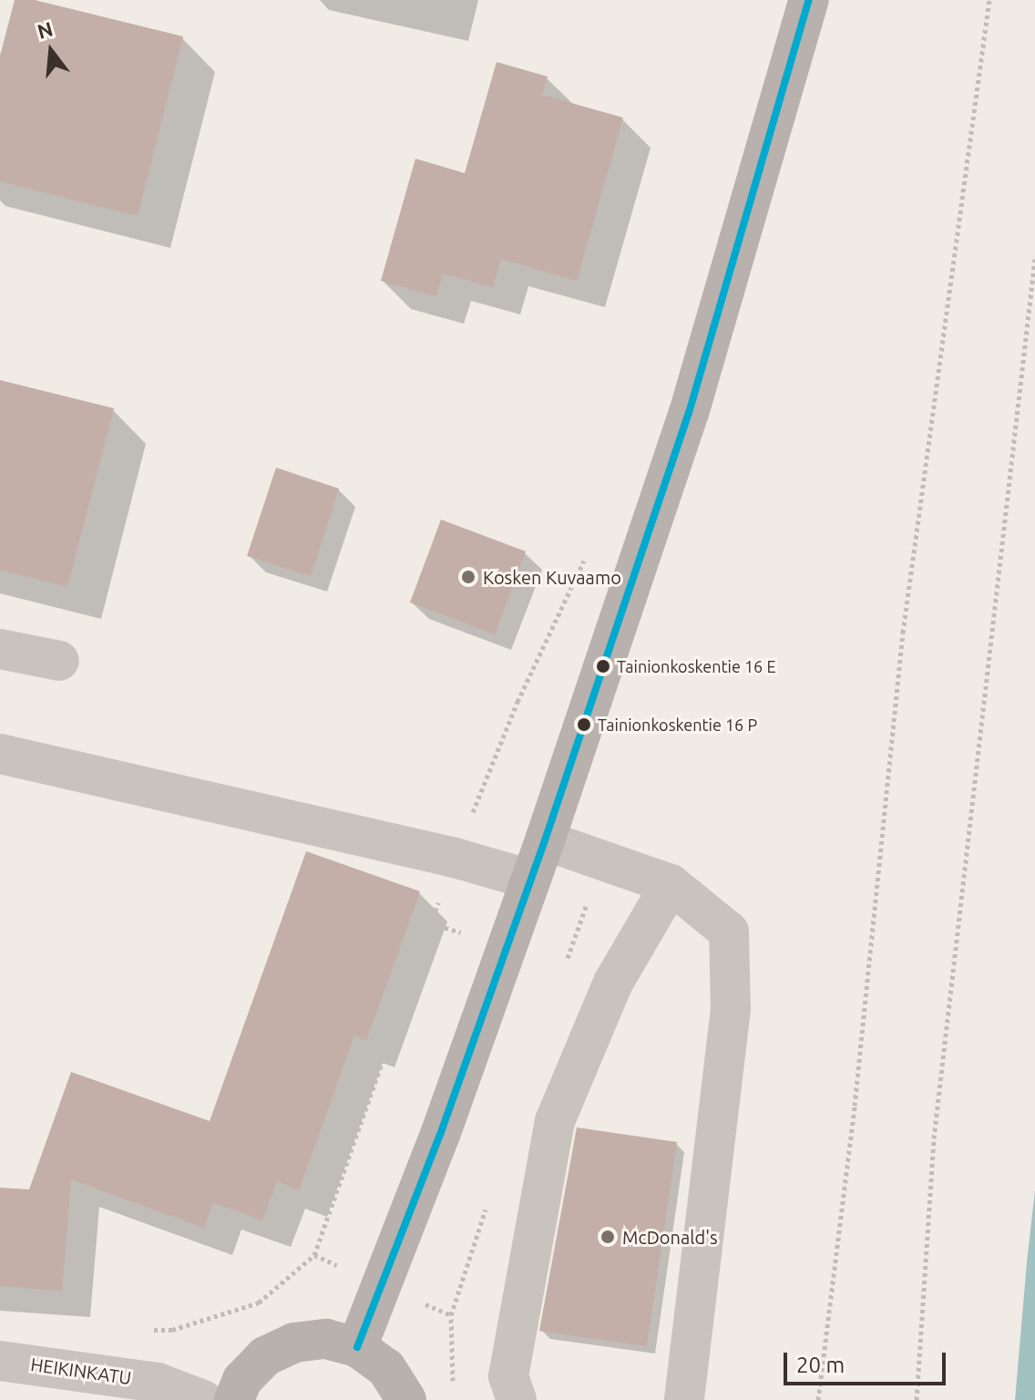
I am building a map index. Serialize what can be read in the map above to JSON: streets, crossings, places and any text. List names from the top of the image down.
{
  "streets": {
    "street": ["HEIKINKATU"]
  },
  "places": [
    "Kosken Kuvaamo",
    "Tainionkoskentie 16 E",
    "Tainionkoskentie 16 P",
    "McDonald's"
  ],
  "scale_bar": "20 m",
  "north": "top"
}
